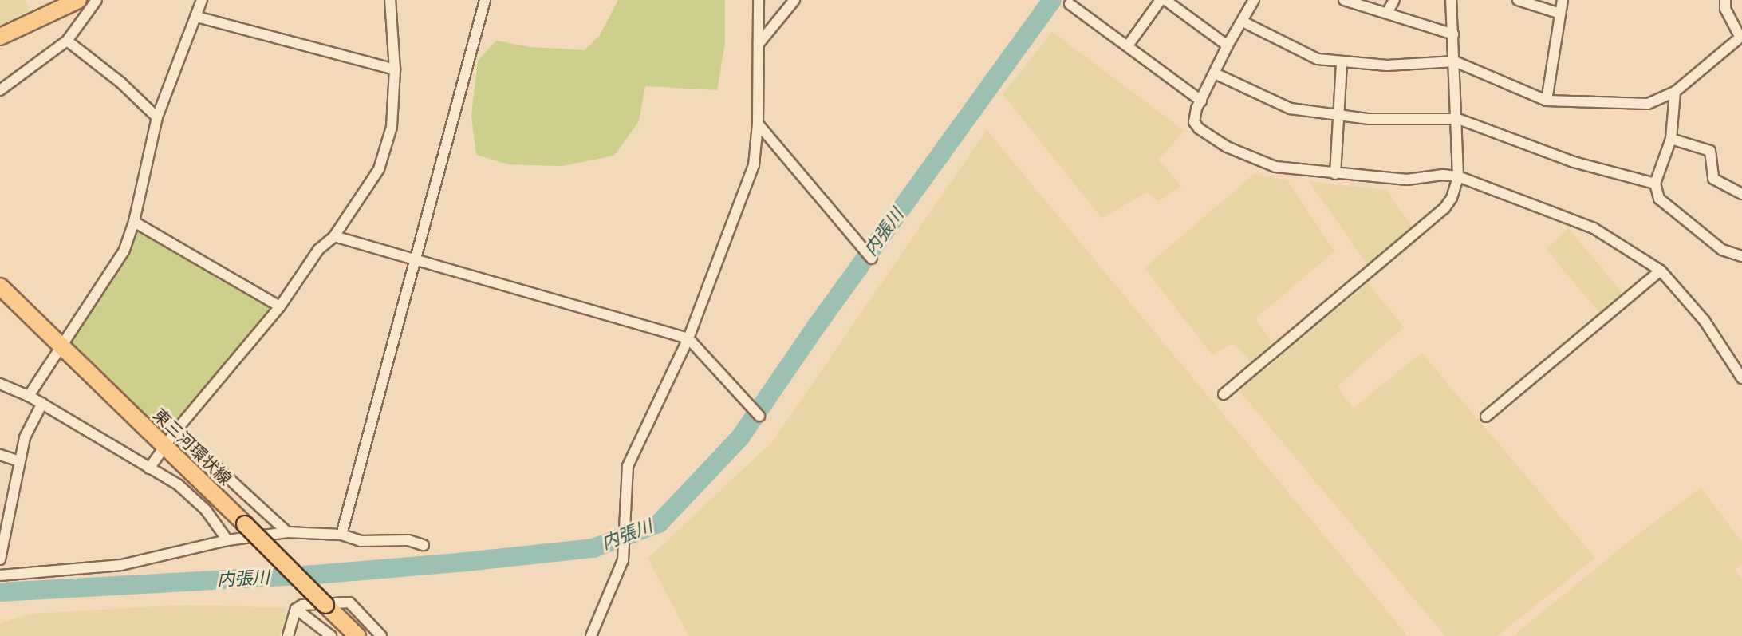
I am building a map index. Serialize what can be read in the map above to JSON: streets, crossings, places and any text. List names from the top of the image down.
{
  "streets": {
    "main road": ["東三河環状線"]
  },
  "water": ["内張川"]
}
